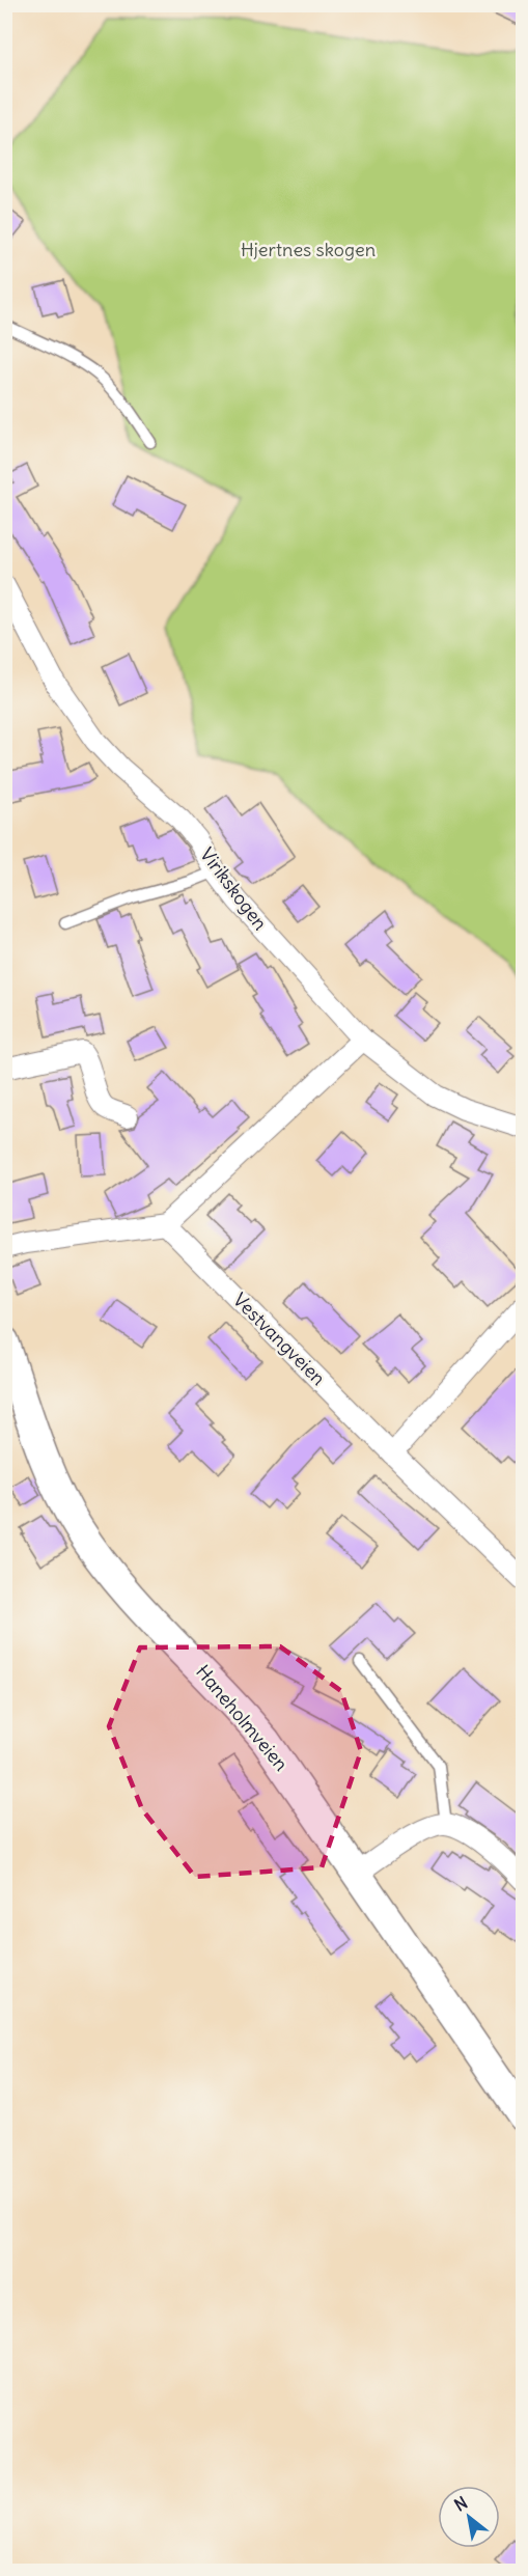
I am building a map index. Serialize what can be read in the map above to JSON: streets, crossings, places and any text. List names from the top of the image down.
{
  "streets": {
    "main road": ["Haneholmveien"],
    "street": ["Virikskogen", "Vestvangveien"]
  },
  "parks": ["Hjertnes skogen"],
  "north": "top left"
}
